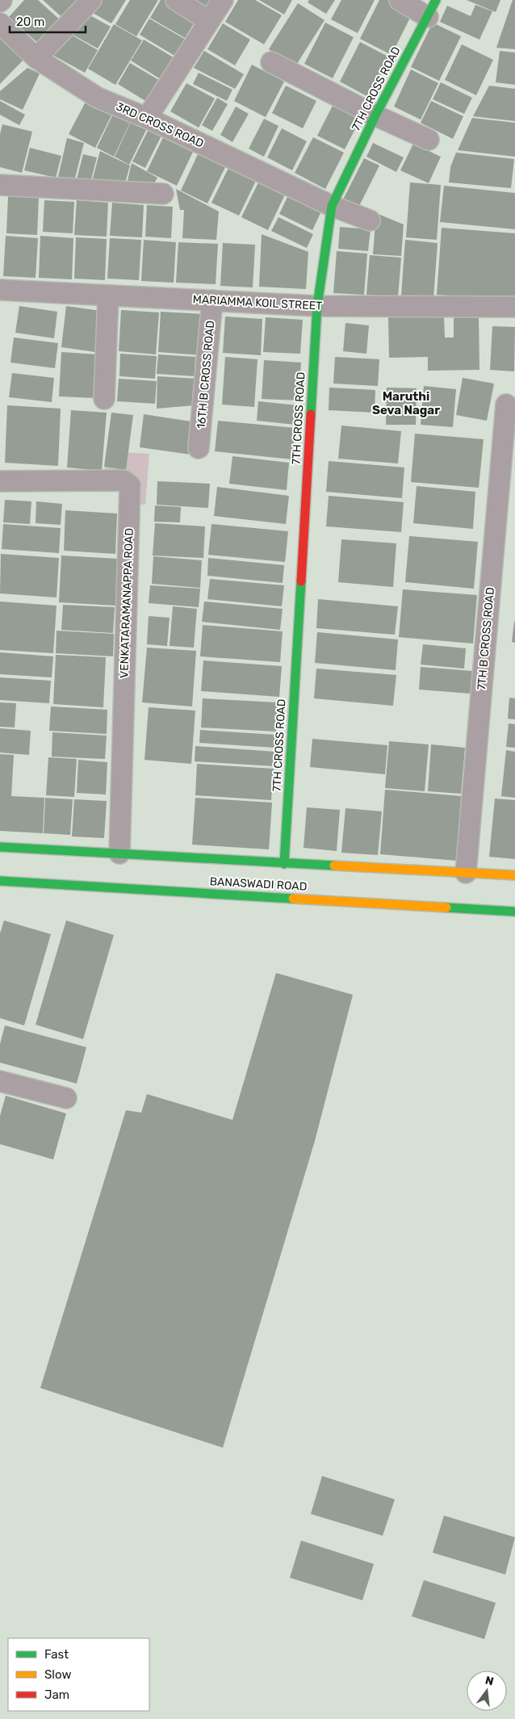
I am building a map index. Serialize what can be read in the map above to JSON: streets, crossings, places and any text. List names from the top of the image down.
{
  "streets": {
    "main road": ["7TH CROSS ROAD", "BANASWADI ROAD"],
    "street": [
      "3RD CROSS ROAD",
      "MARIAMMA KOIL STREET",
      "16TH B CROSS ROAD",
      "VENKATARAMANAPPA ROAD",
      "7TH B CROSS ROAD"
    ]
  },
  "crossings": [
    ["7TH CROSS ROAD", "3RD CROSS ROAD"],
    ["7TH CROSS ROAD", "MARIAMMA KOIL STREET"],
    ["7TH CROSS ROAD", "BANASWADI ROAD"],
    ["MARIAMMA KOIL STREET", "16TH B CROSS ROAD"],
    ["VENKATARAMANAPPA ROAD", "BANASWADI ROAD"],
    ["7TH B CROSS ROAD", "BANASWADI ROAD"]
  ],
  "districts": ["Maruthi Seva Nagar"],
  "legend": ["Fast", "Slow", "Jam"],
  "scale_bar": "20 m",
  "north": "top"
}
